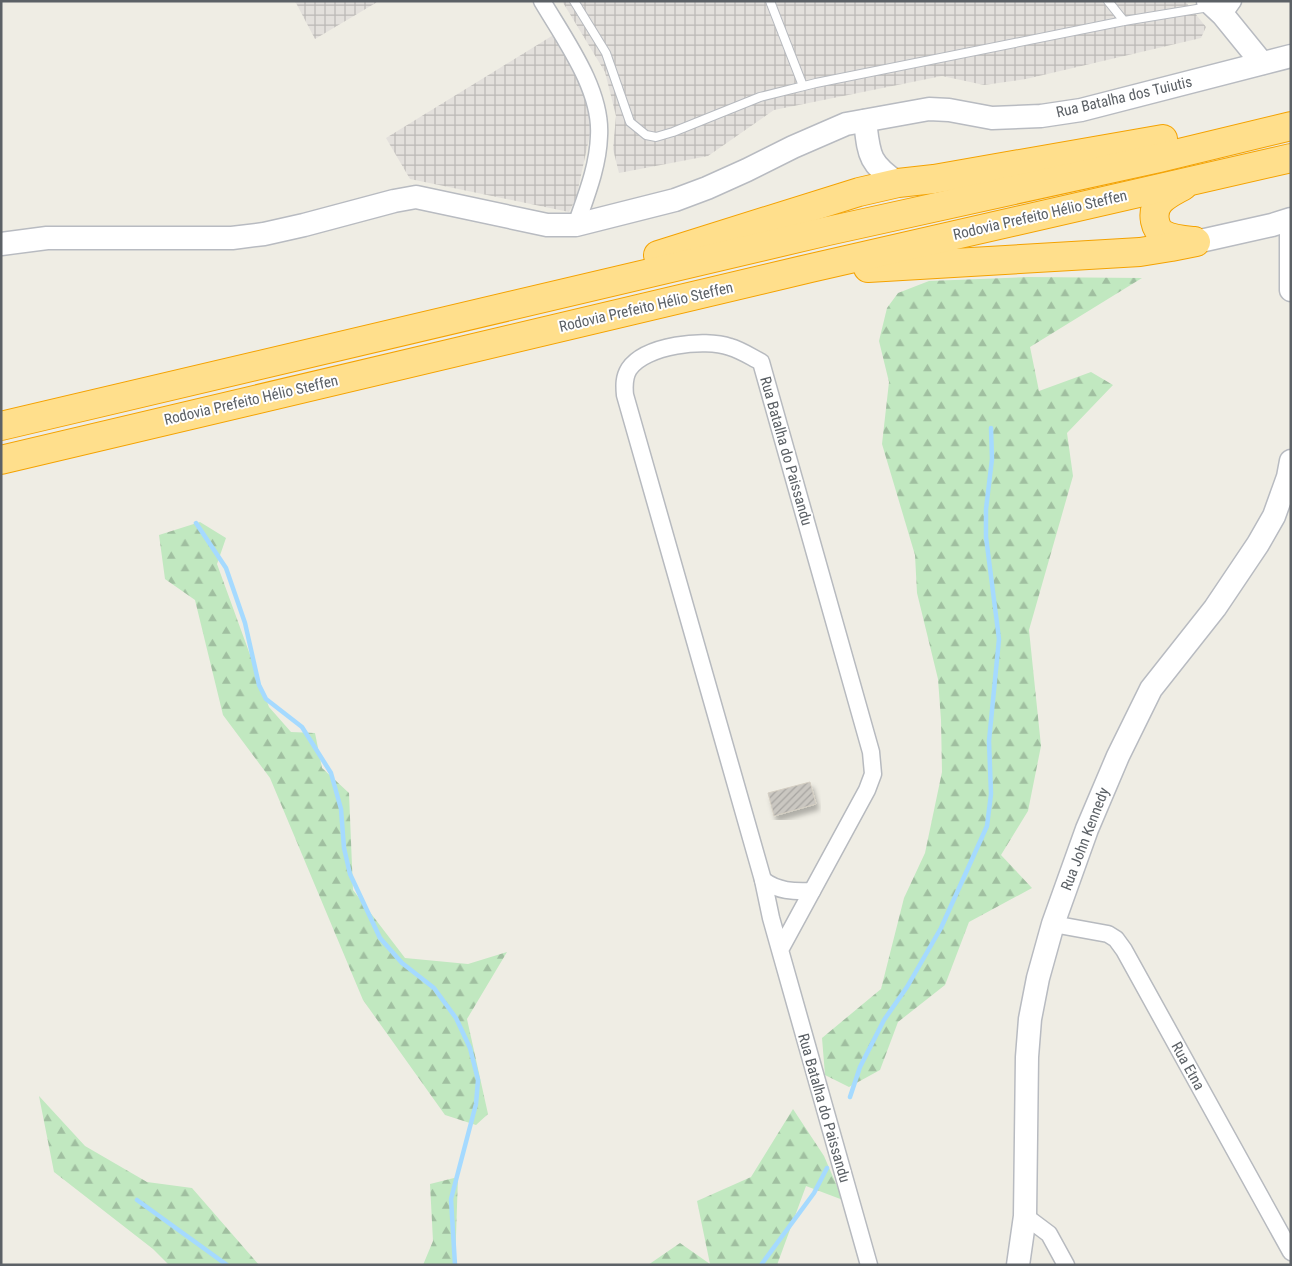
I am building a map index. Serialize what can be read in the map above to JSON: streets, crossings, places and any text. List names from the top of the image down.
{
  "streets": {
    "highway": ["Rodovia Prefeito Hélio Steffen"],
    "street": [
      "Rua Batalha dos Tuiutis",
      "Rua Batalha do Paissandu",
      "Rua John Kennedy",
      "Rua Etna"
    ]
  },
  "crossings": [
    ["Rua John Kennedy", "Rua Etna"]
  ]
}
